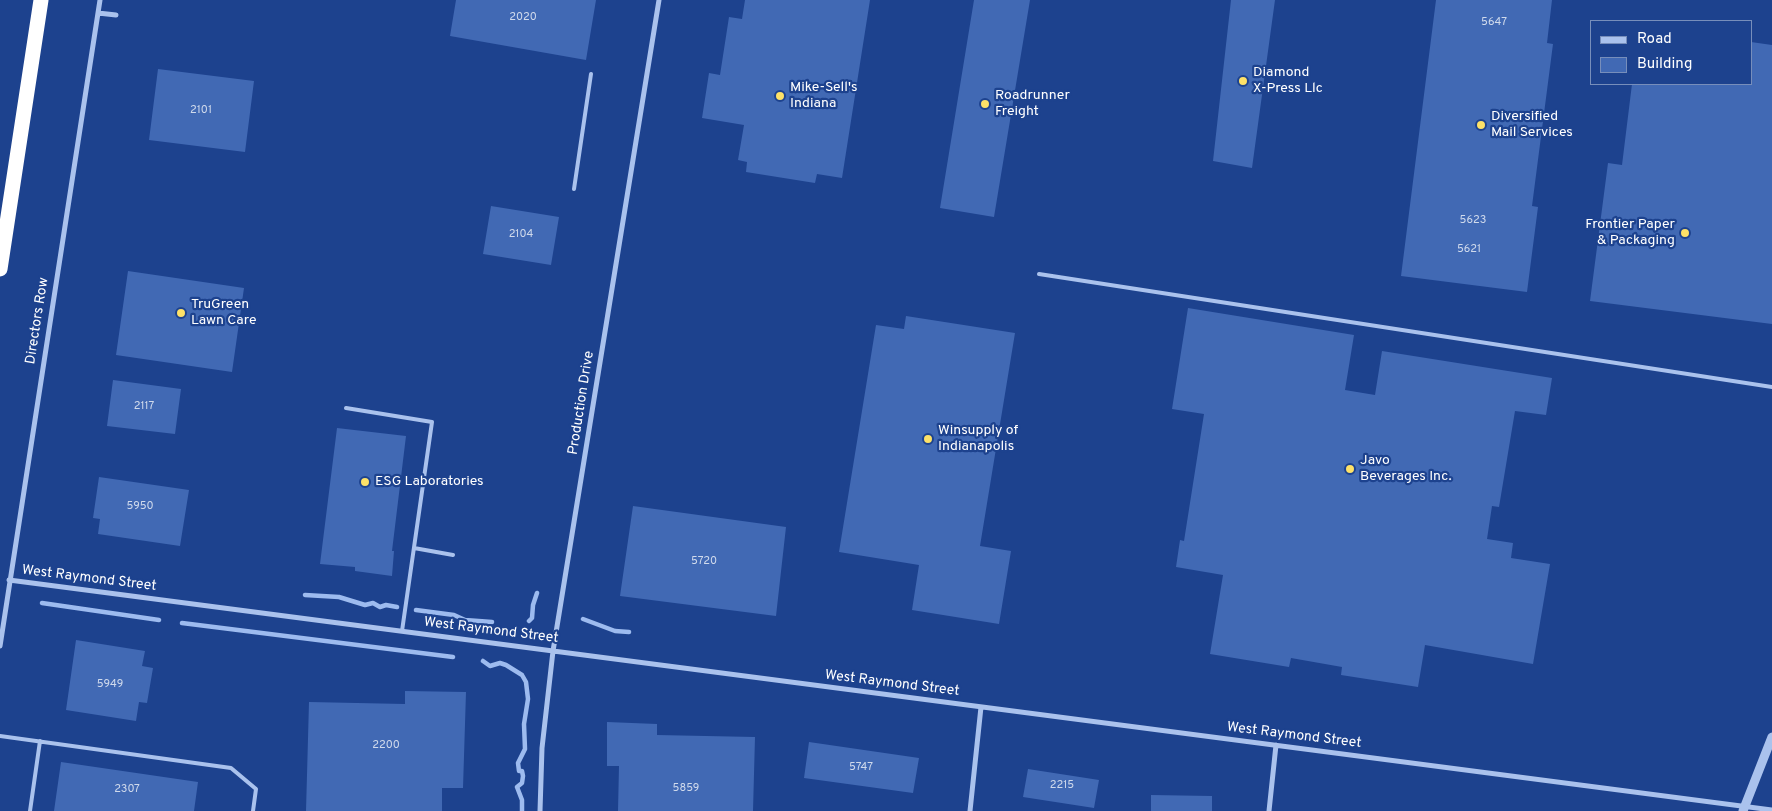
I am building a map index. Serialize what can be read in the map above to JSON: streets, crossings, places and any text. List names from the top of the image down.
{
  "streets": {
    "street": ["Directors Row", "Production Drive", "West Raymond Street"]
  },
  "crossings": [
    ["Directors Row", "West Raymond Street"],
    ["Production Drive", "West Raymond Street"]
  ],
  "places": [
    "Diamond X-Press Llc",
    "Mike-Sell's Indiana",
    "Roadrunner Freight",
    "Diversified Mail Services",
    "Frontier Paper & Packaging",
    "TruGreen Lawn Care",
    "Winsupply of Indianapolis",
    "Javo Beverages Inc.",
    "ESG Laboratories"
  ],
  "house_numbers": [
    "2020",
    "5647",
    "2101",
    "5623",
    "2104",
    "5621",
    "2117",
    "5950",
    "5720",
    "5949",
    "2200",
    "5747",
    "2215",
    "5859",
    "2307"
  ],
  "legend": ["Road", "Building"]
}
